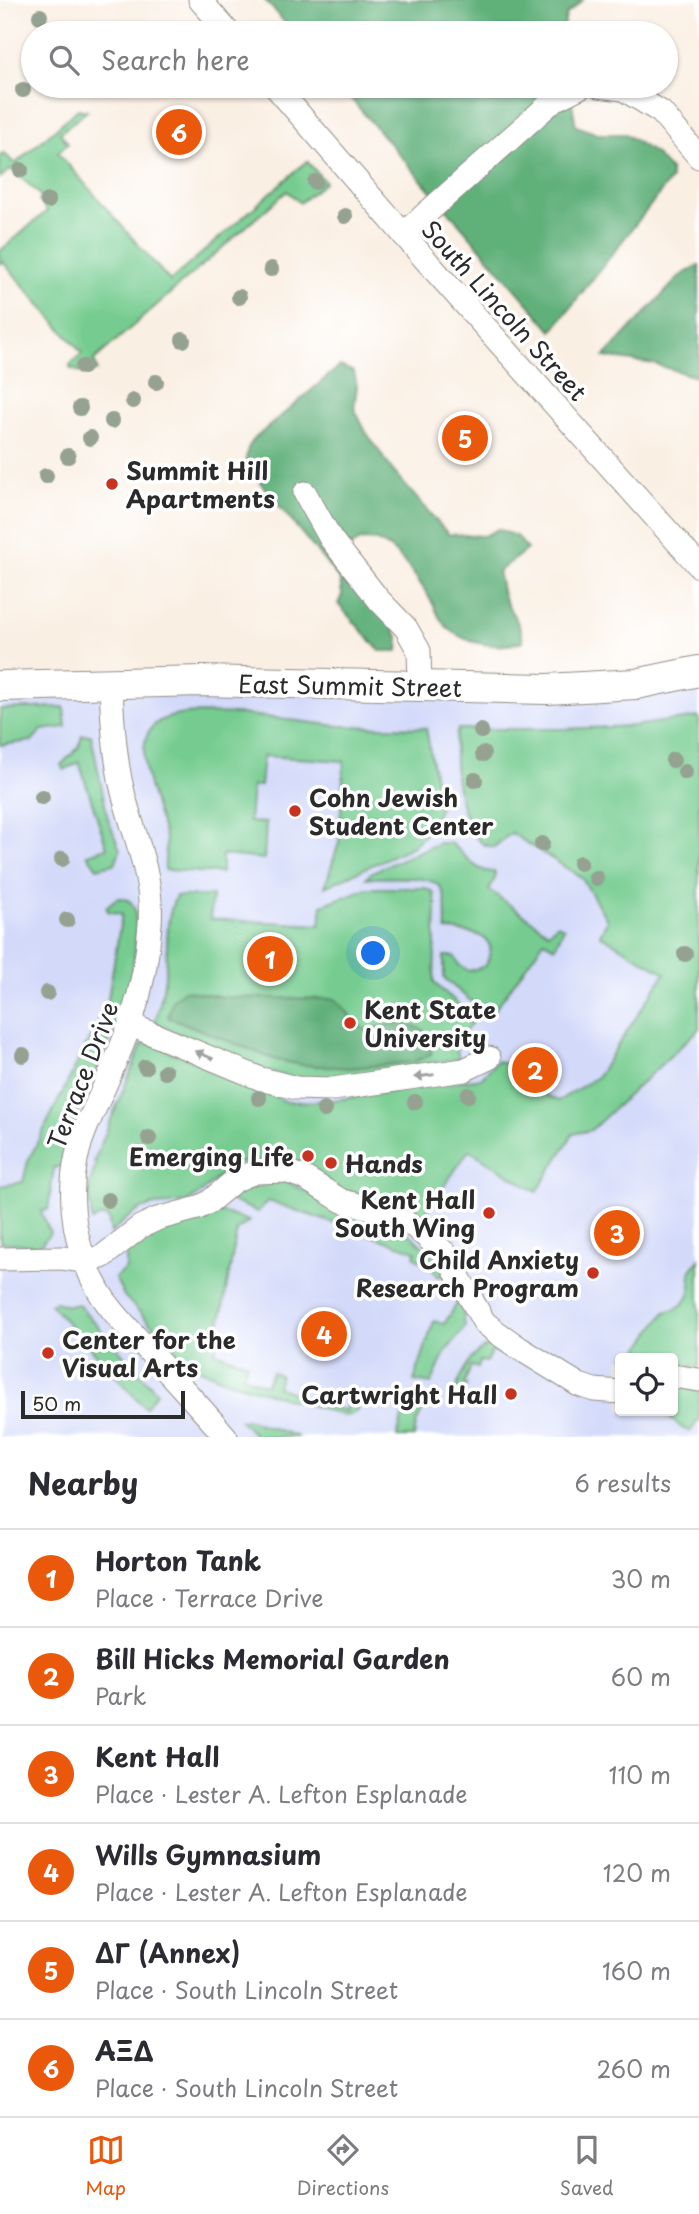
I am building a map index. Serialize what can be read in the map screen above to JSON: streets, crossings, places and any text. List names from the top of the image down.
{
  "streets": {
    "main road": ["East Summit Street"],
    "street": ["South Lincoln Street", "Terrace Drive"]
  },
  "crossings": [
    ["East Summit Street", "Terrace Drive"]
  ],
  "places": [
    "Summit Hill Apartments",
    "Cohn Jewish Student Center",
    "Kent State University",
    "Emerging Life",
    "Hands",
    "Kent Hall South Wing",
    "Child Anxiety Research Program",
    "Center for the Visual Arts",
    "Cartwright Hall"
  ],
  "scale_bar": "50 m",
  "page": {
    "search": "Search here",
    "pins": [
      "6",
      "5",
      "1",
      "2",
      "3",
      "4"
    ],
    "scale": "50 m",
    "heading": ["Nearby", "6 results"],
    "list": [
      {
        "mark": "1",
        "name": "Horton Tank",
        "note": "Place · Terrace Drive",
        "value": "30 m"
      },
      {
        "mark": "2",
        "name": "Bill Hicks Memorial Garden",
        "note": "Park",
        "value": "60 m"
      },
      {
        "mark": "3",
        "name": "Kent Hall",
        "note": "Place · Lester A. Lefton Esplanade",
        "value": "110 m"
      },
      {
        "mark": "4",
        "name": "Wills Gymnasium",
        "note": "Place · Lester A. Lefton Esplanade",
        "value": "120 m"
      },
      {
        "mark": "5",
        "name": "ΔΓ (Annex)",
        "note": "Place · South Lincoln Street",
        "value": "160 m"
      },
      {
        "mark": "6",
        "name": "ΑΞΔ",
        "note": "Place · South Lincoln Street",
        "value": "260 m"
      }
    ],
    "nav": ["Map", "Directions", "Saved"]
  }
}
